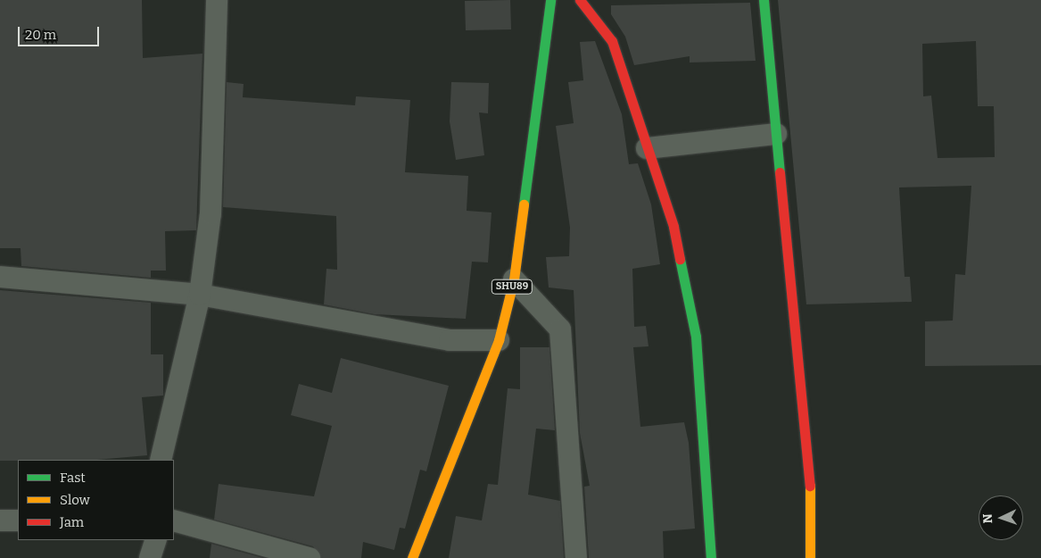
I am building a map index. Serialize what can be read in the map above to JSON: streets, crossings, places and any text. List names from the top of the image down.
{
  "streets": {
    "street": ["SHU89"]
  },
  "legend": ["Fast", "Slow", "Jam"],
  "scale_bar": "20 m",
  "north": "left"
}
